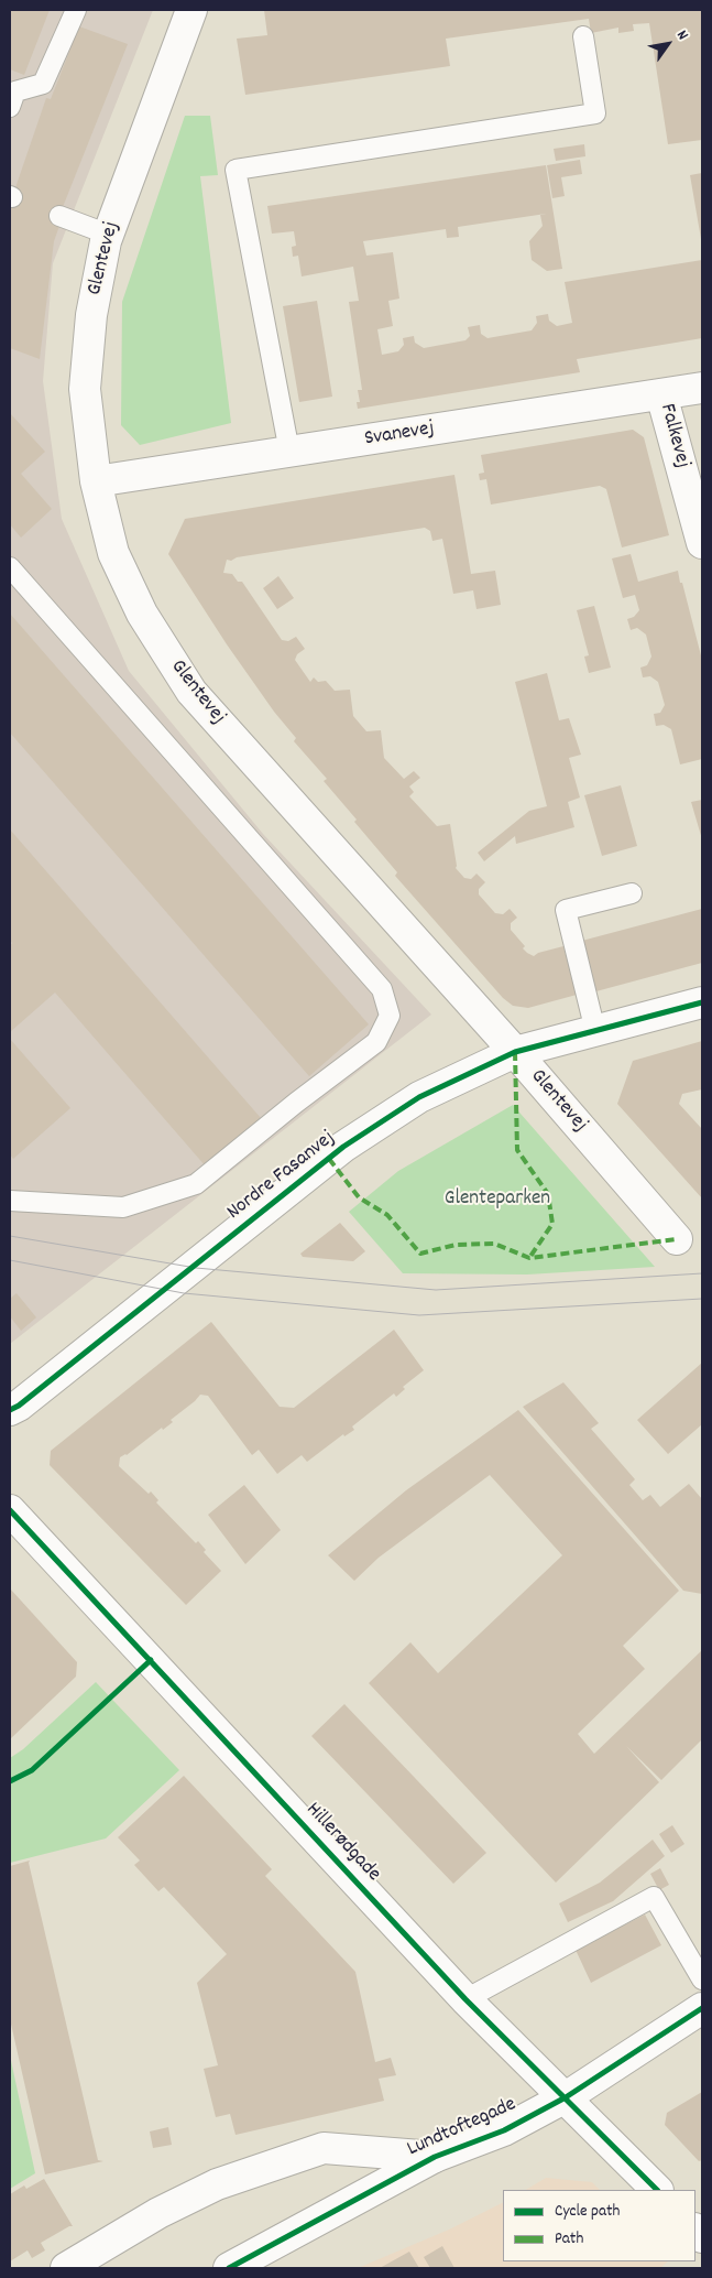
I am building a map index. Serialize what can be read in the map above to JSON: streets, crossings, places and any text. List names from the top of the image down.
{
  "streets": {
    "street": [
      "Glentevej",
      "Svanevej",
      "Falkevej",
      "Nordre Fasanvej",
      "Hillerødgade",
      "Lundtoftegade"
    ]
  },
  "crossings": [
    ["Glentevej", "Svanevej"],
    ["Glentevej", "Nordre Fasanvej"],
    ["Svanevej", "Falkevej"],
    ["Hillerødgade", "Lundtoftegade"]
  ],
  "parks": ["Glenteparken"],
  "legend": ["Cycle path", "Path"],
  "north": "top right"
}
